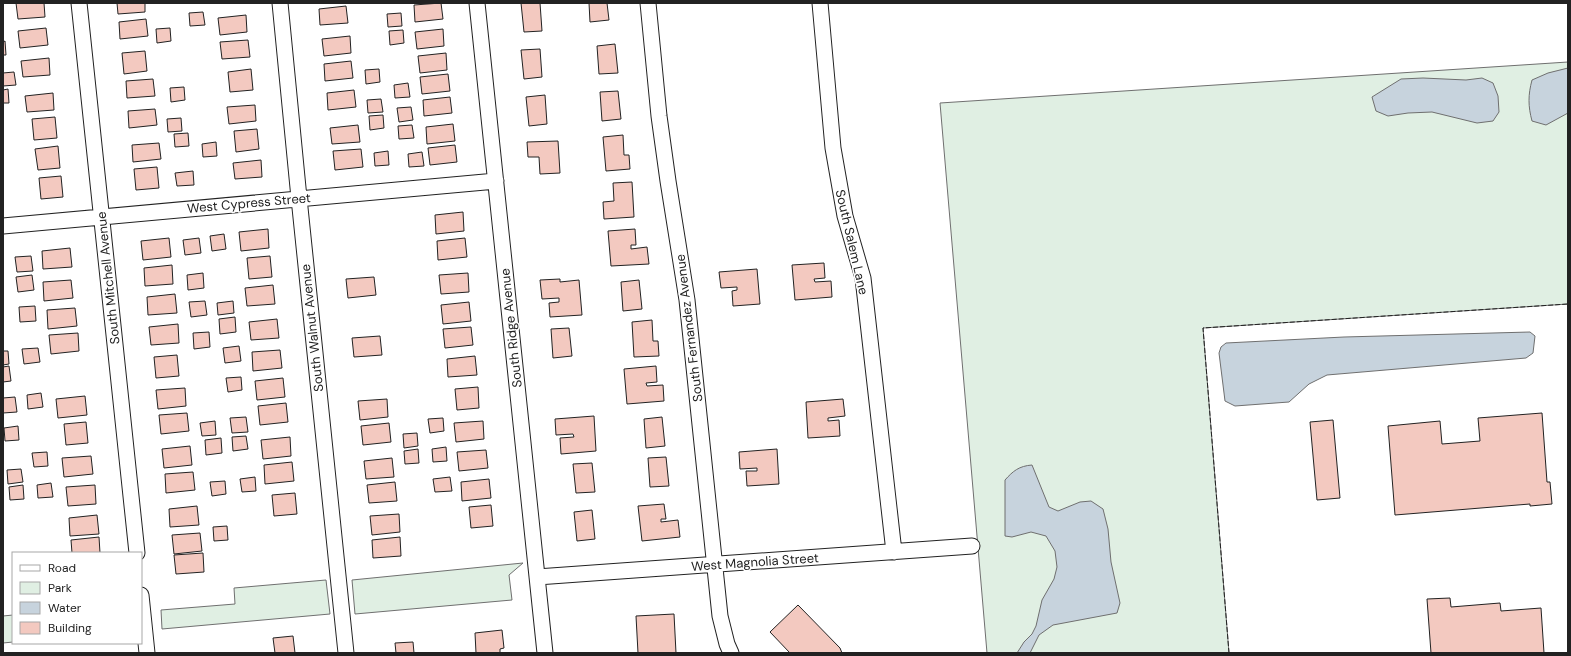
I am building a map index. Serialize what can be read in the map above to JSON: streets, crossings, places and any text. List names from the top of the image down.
{
  "streets": {
    "street": [
      "West Cypress Street",
      "South Salem Lane",
      "South Mitchell Avenue",
      "South Walnut Avenue",
      "South Ridge Avenue",
      "South Fernandez Avenue",
      "West Magnolia Street"
    ]
  },
  "crossings": [
    ["West Cypress Street", "South Mitchell Avenue"],
    ["West Cypress Street", "South Walnut Avenue"],
    ["West Cypress Street", "South Ridge Avenue"],
    ["South Salem Lane", "West Magnolia Street"],
    ["South Ridge Avenue", "West Magnolia Street"],
    ["South Fernandez Avenue", "West Magnolia Street"]
  ],
  "legend": [
    "Road",
    "Park",
    "Water",
    "Building"
  ]
}
